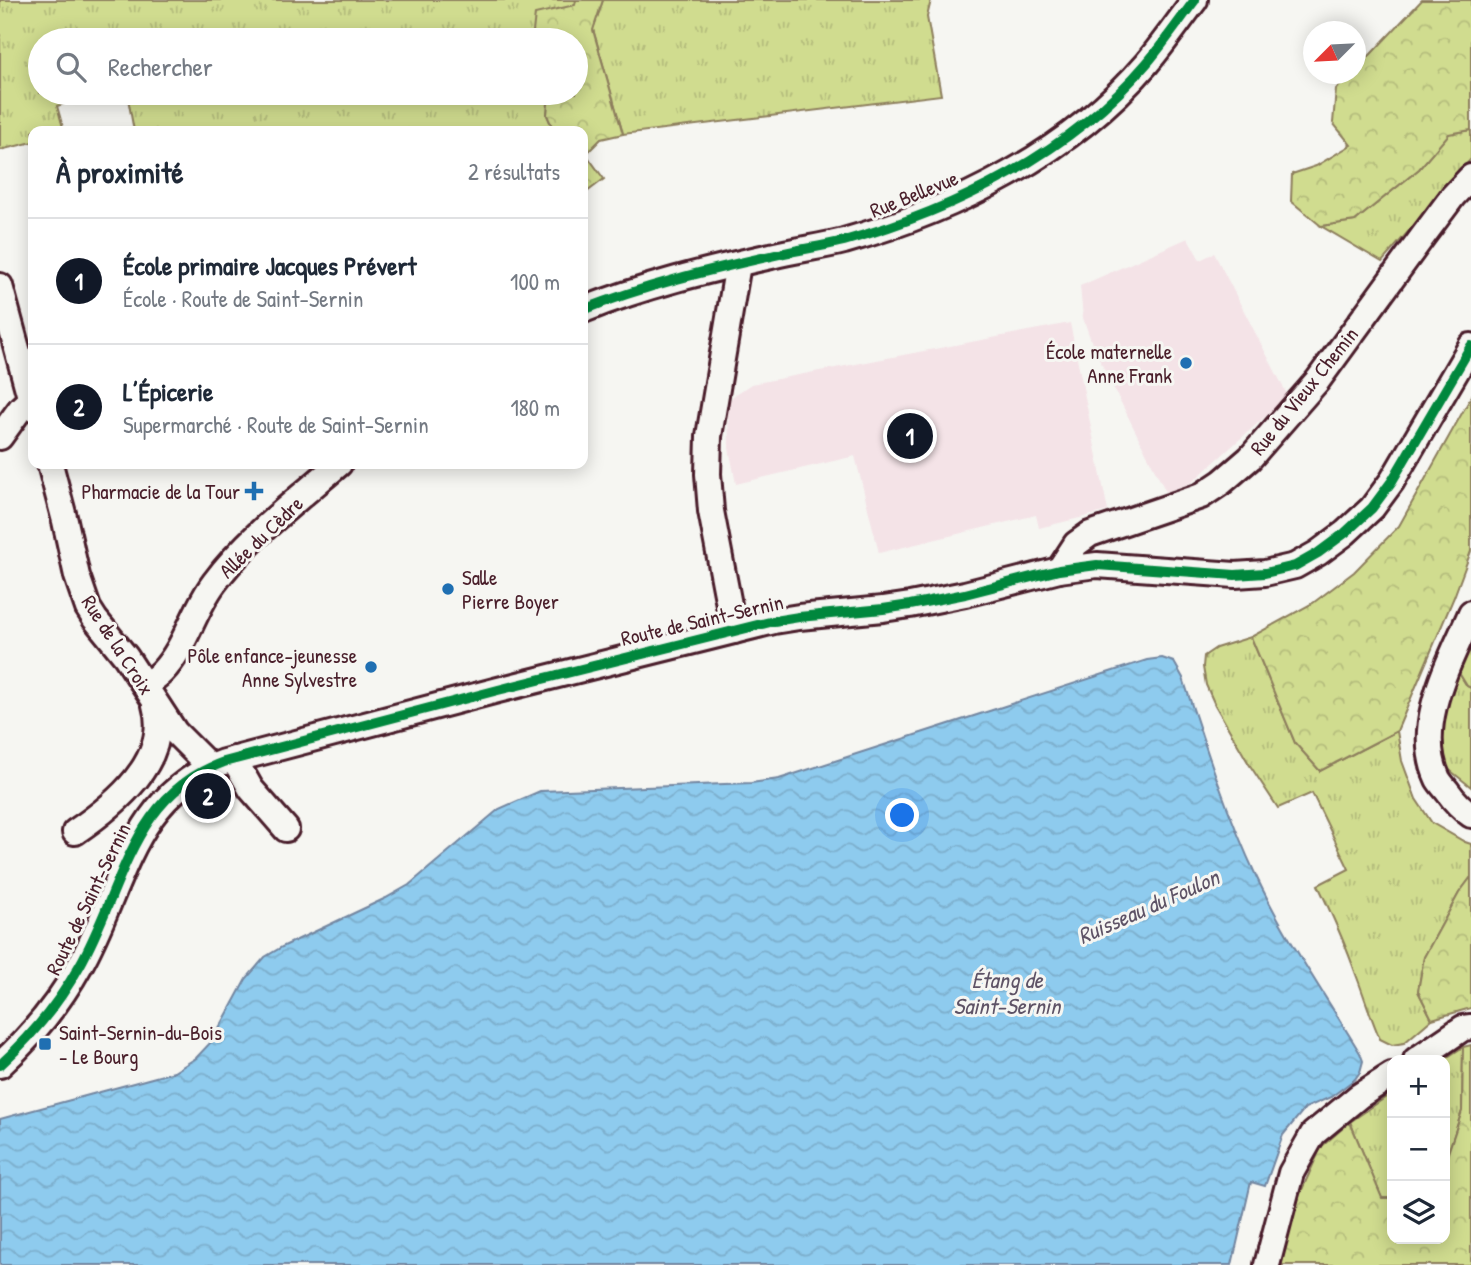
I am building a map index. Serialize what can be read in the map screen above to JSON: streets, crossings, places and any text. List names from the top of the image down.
{
  "streets": {
    "street": [
      "Rue Bellevue",
      "Rue du Vieux Chemin",
      "Allée du Cèdre",
      "Route de Saint-Sernin",
      "Rue de la Croix"
    ]
  },
  "crossings": [
    ["Rue du Vieux Chemin", "Route de Saint-Sernin"],
    ["Allée du Cèdre", "Route de Saint-Sernin"],
    ["Allée du Cèdre", "Rue de la Croix"],
    ["Route de Saint-Sernin", "Rue de la Croix"]
  ],
  "water": ["Ruisseau du Foulon", "Étang de Saint-Sernin"],
  "places": {
    "other": ["École maternelle Anne Frank", "Salle Pierre Boyer", "Pôle enfance-jeunesse Anne Sylvestre"],
    "health": ["Pharmacie de la Tour"],
    "transit": ["Saint-Sernin-du-Bois - Le Bourg"]
  },
  "north": "bottom left",
  "page": {
    "search": "Rechercher",
    "heading": ["À proximité", "2 résultats"],
    "list": [
      {
        "mark": "1",
        "name": "École primaire Jacques Prévert",
        "note": "École · Route de Saint-Sernin",
        "value": "100 m"
      },
      {
        "mark": "2",
        "name": "L’Épicerie",
        "note": "Supermarché · Route de Saint-Sernin",
        "value": "180 m"
      }
    ],
    "pins": ["1", "2"],
    "map_buttons": ["+", "−"]
  }
}
